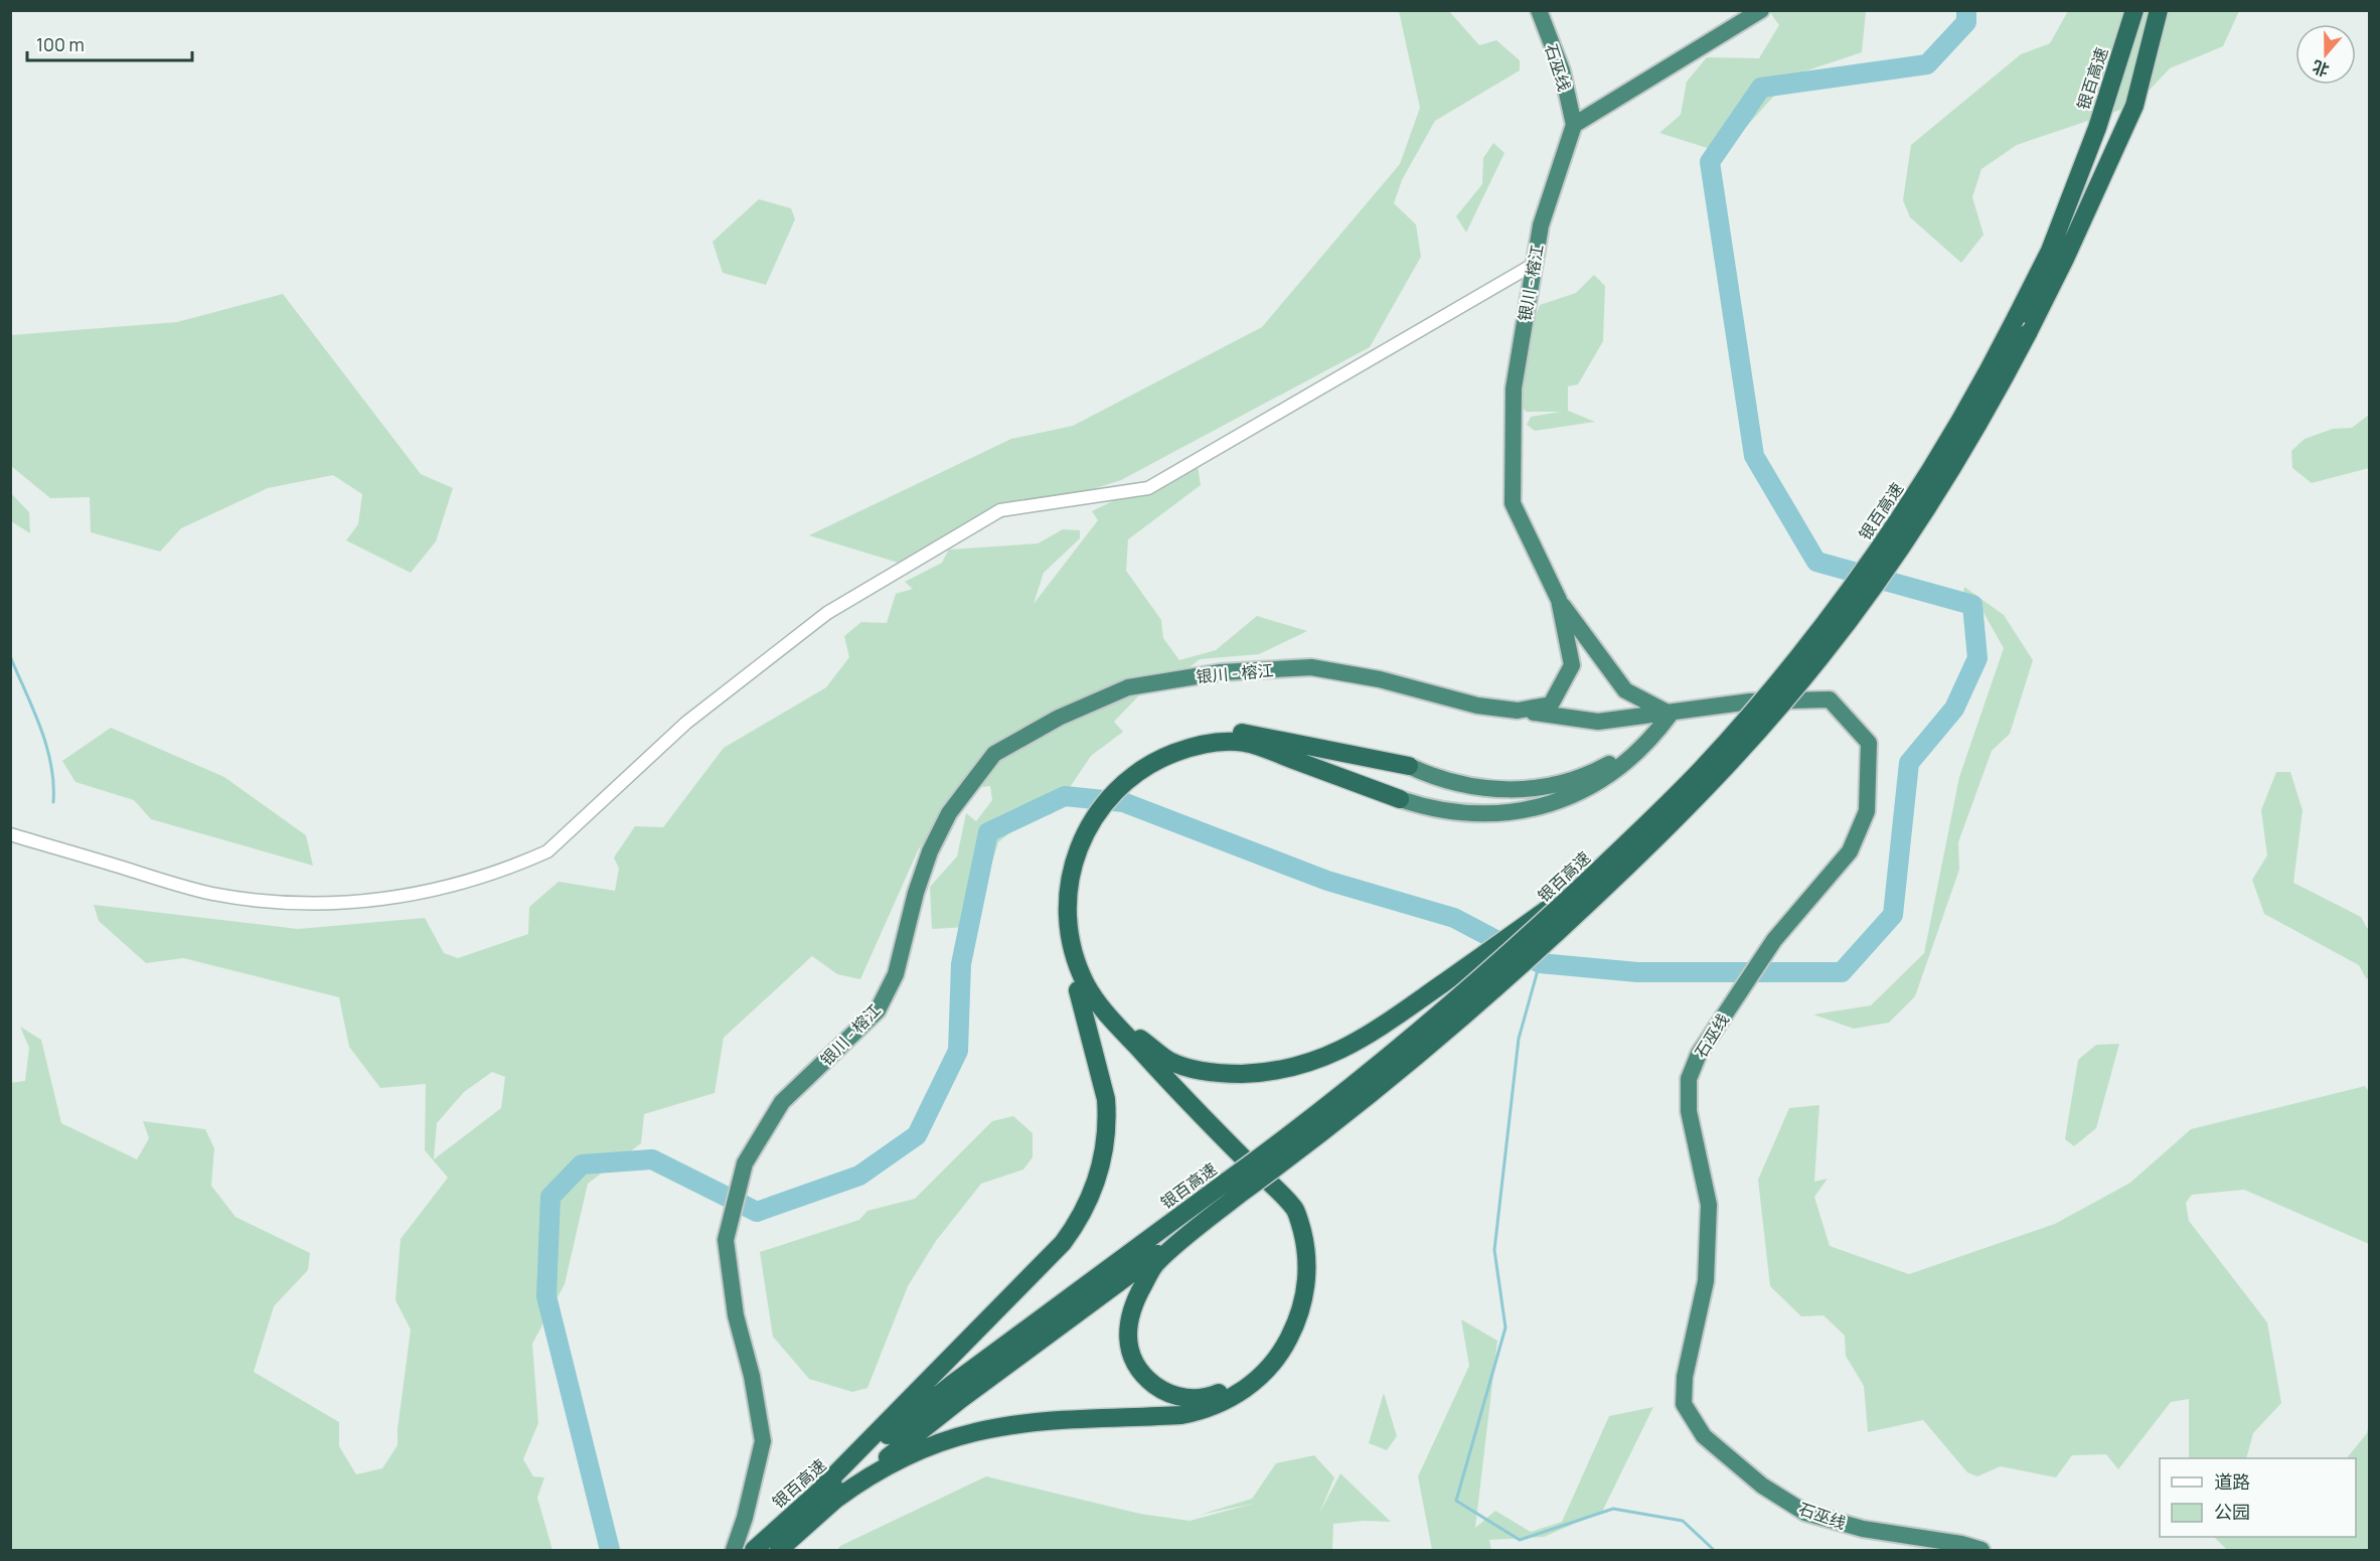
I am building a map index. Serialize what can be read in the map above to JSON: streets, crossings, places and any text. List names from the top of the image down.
{
  "streets": {
    "highway": ["石巫线", "银百高速", "银川 - 榕江"]
  },
  "crossings": [
    ["石巫线", "银川 - 榕江"]
  ],
  "legend": ["道路", "公园"],
  "scale_bar": "100 m",
  "north": "bottom"
}
